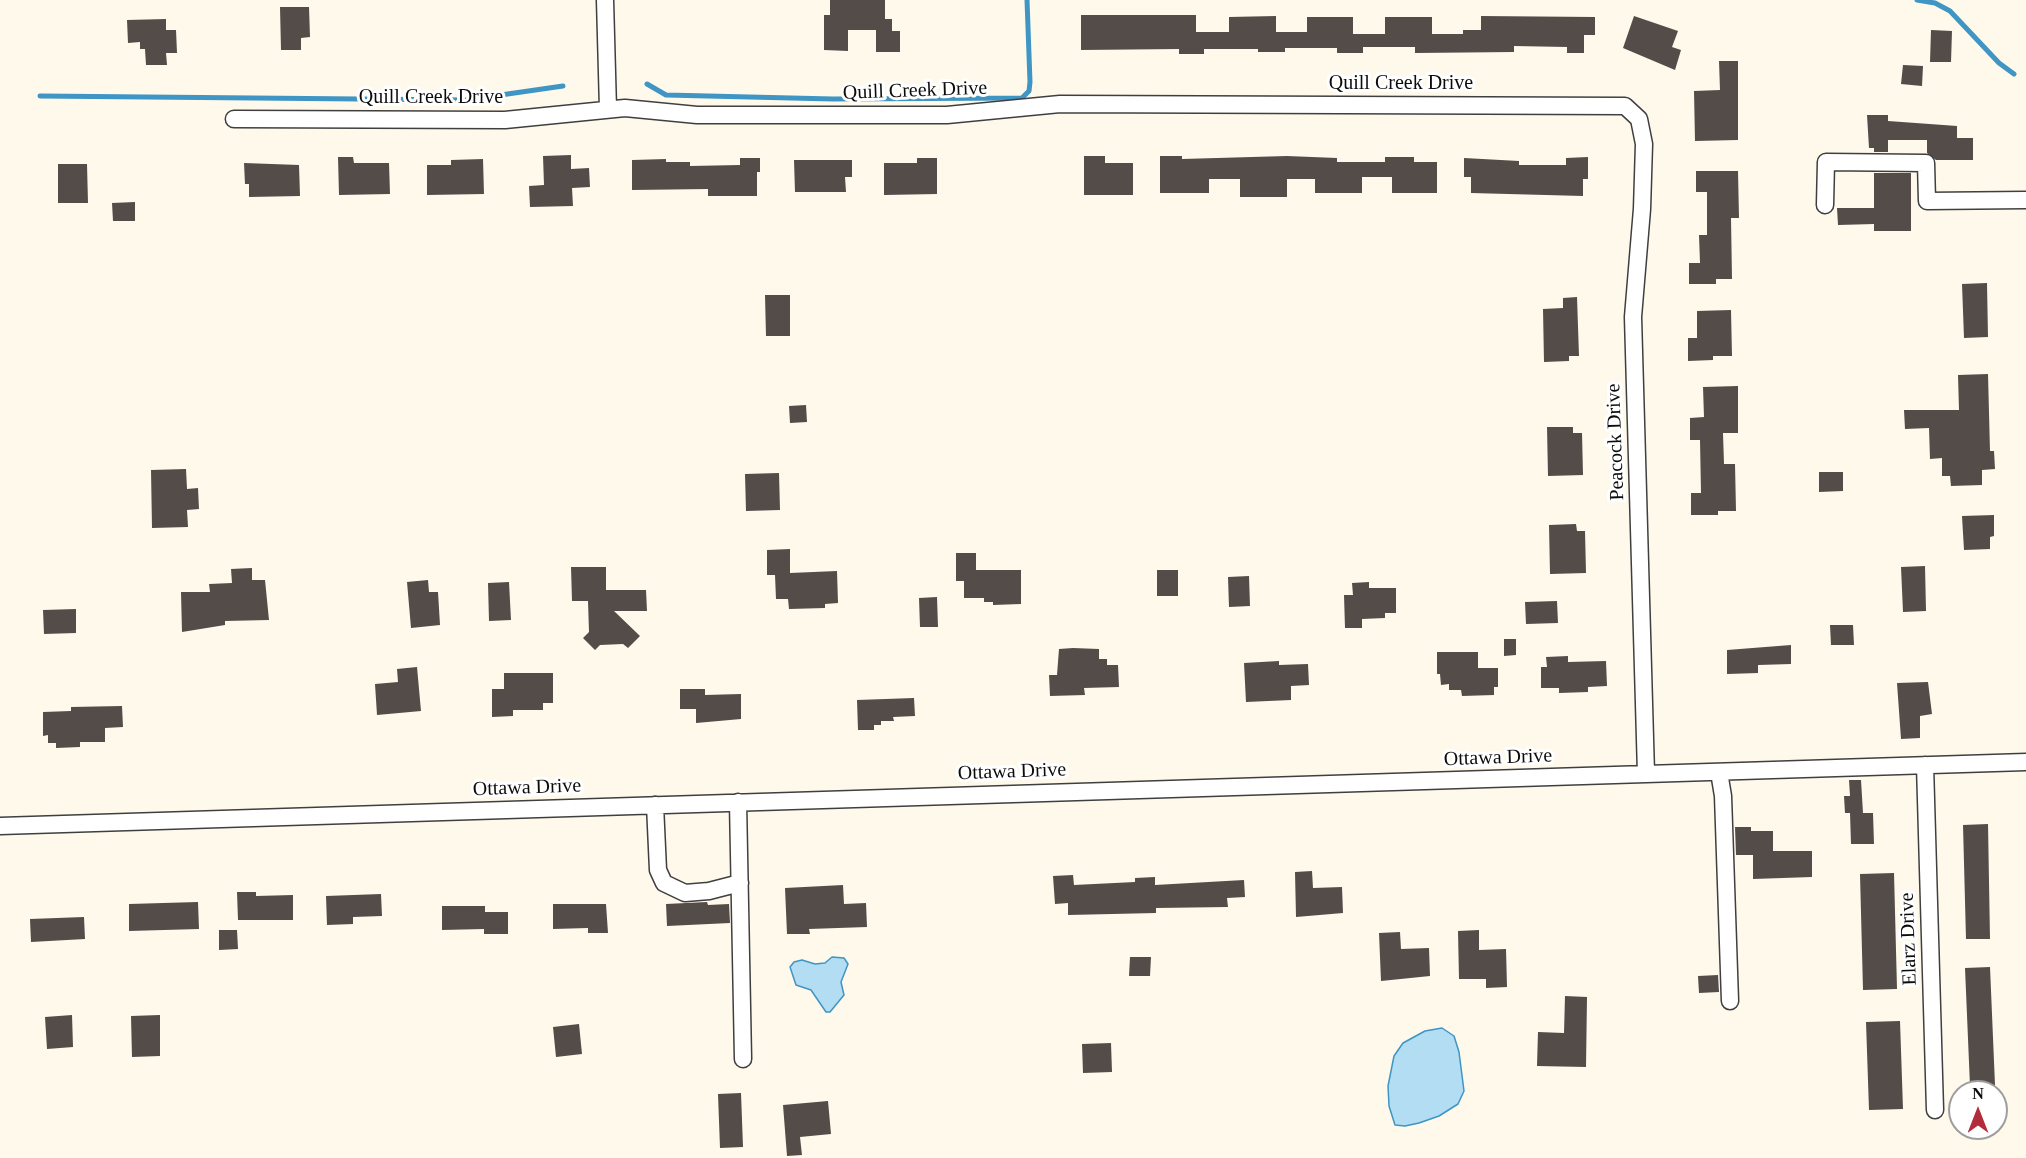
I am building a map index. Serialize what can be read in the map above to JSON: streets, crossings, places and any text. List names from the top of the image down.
{
  "streets": {
    "street": [
      "Quill Creek Drive",
      "Peacock Drive",
      "Ottawa Drive",
      "Elarz Drive"
    ]
  },
  "crossings": [
    ["Quill Creek Drive", "Peacock Drive"],
    ["Peacock Drive", "Ottawa Drive"],
    ["Ottawa Drive", "Elarz Drive"]
  ],
  "north": "top"
}
